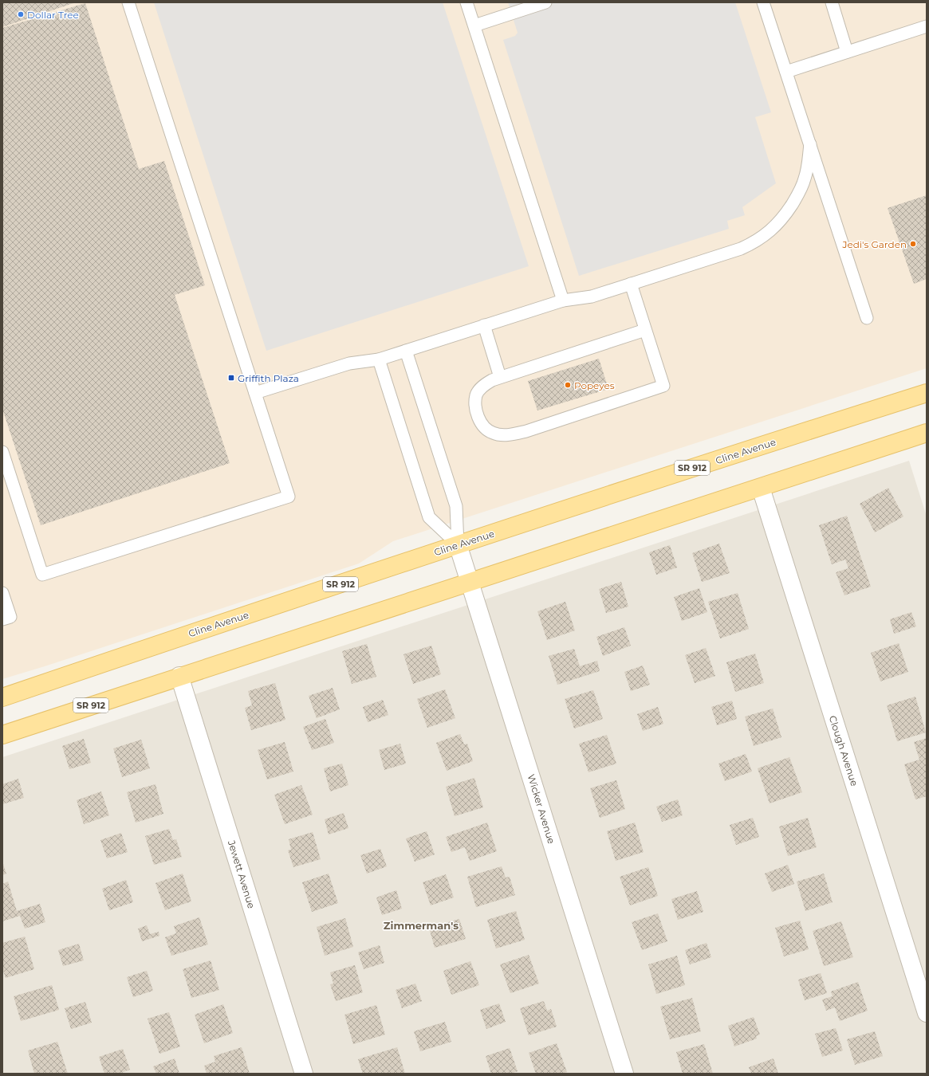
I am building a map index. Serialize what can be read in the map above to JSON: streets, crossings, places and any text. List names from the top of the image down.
{
  "streets": {
    "main road": ["Cline Avenue", "SR 912"],
    "street": ["Clough Avenue", "Wicker Avenue", "Jewett Avenue"]
  },
  "crossings": [
    ["Cline Avenue", "Wicker Avenue"],
    ["SR 912", "Clough Avenue"],
    ["SR 912", "Wicker Avenue"],
    ["SR 912", "Jewett Avenue"]
  ],
  "districts": ["Zimmerman's"],
  "places": {
    "other": ["Dollar Tree", "Jedi's Garden", "Popeyes"],
    "transit": ["Griffith Plaza"]
  }
}
